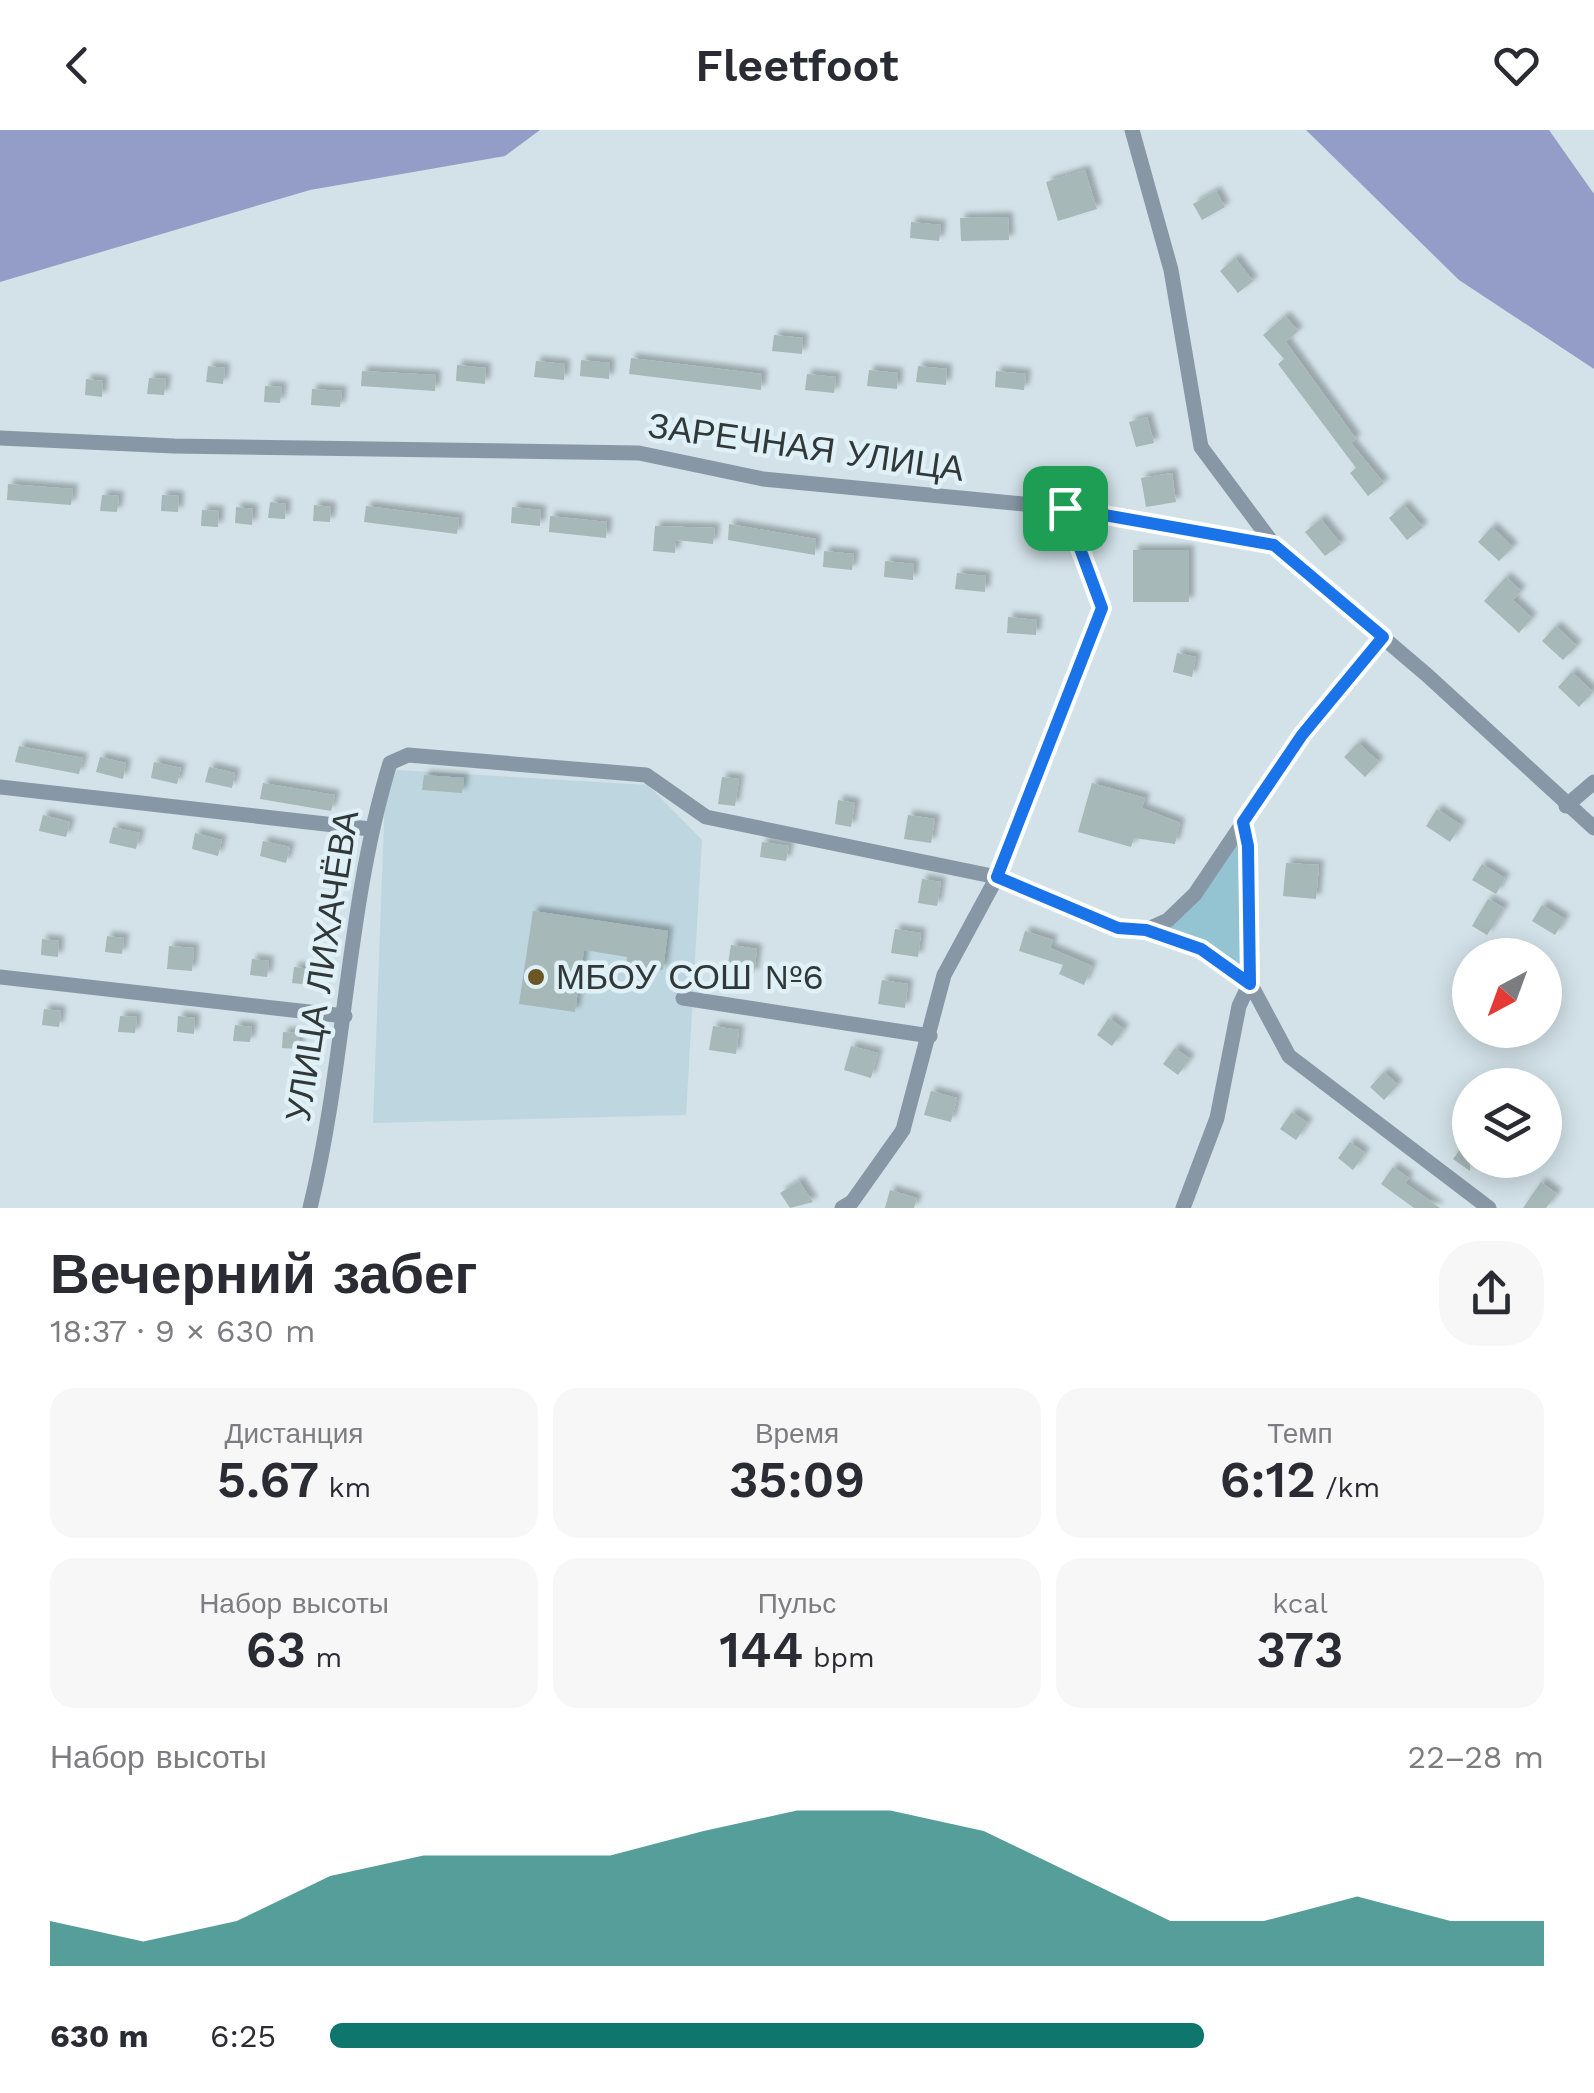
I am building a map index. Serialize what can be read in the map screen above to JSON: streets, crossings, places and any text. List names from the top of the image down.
{
  "streets": {
    "street": ["ЗАРЕЧНАЯ УЛИЦА", "УЛИЦА ЛИХАЧЁВА"]
  },
  "places": ["МБОУ СОШ №6"],
  "north": "bottom left",
  "page": {
    "header": "Fleetfoot",
    "heading": ["Вечерний забег", "18:37 · 9 × 630 m"],
    "stats": [
      ["Дистанция", "5.67 km"],
      ["Время", "35:09"],
      ["Темп", "6:12 /km"],
      ["Набор высоты", "63 m"],
      ["Пульс", "144 bpm"],
      ["kcal", "373"]
    ],
    "chart": ["Набор высоты", "22–28 m"],
    "list": [
      {
        "name": "630 m",
        "note": "6:25"
      }
    ]
  }
}
